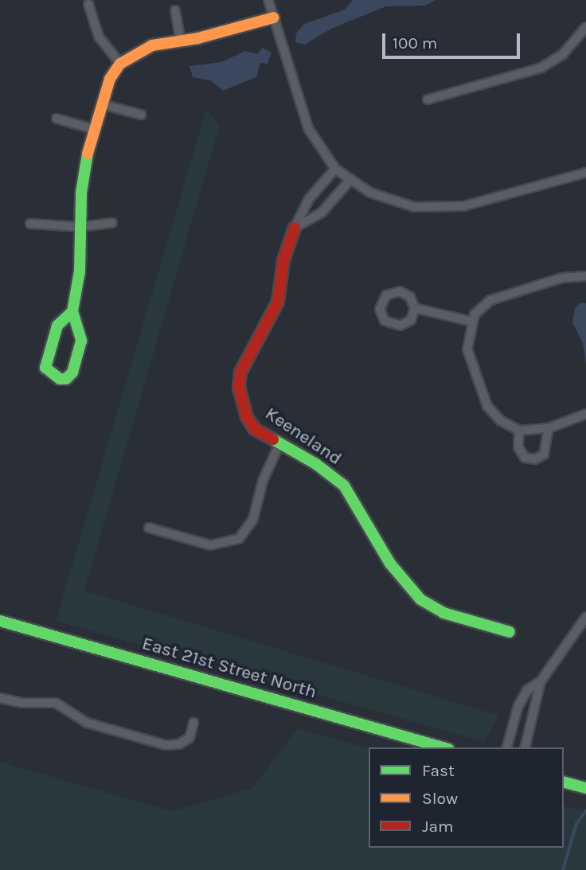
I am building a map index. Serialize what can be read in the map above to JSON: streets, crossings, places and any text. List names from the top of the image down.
{
  "streets": {
    "street": ["Keeneland", "East 21st Street North"]
  },
  "legend": ["Fast", "Slow", "Jam"],
  "scale_bar": "100 m"
}
